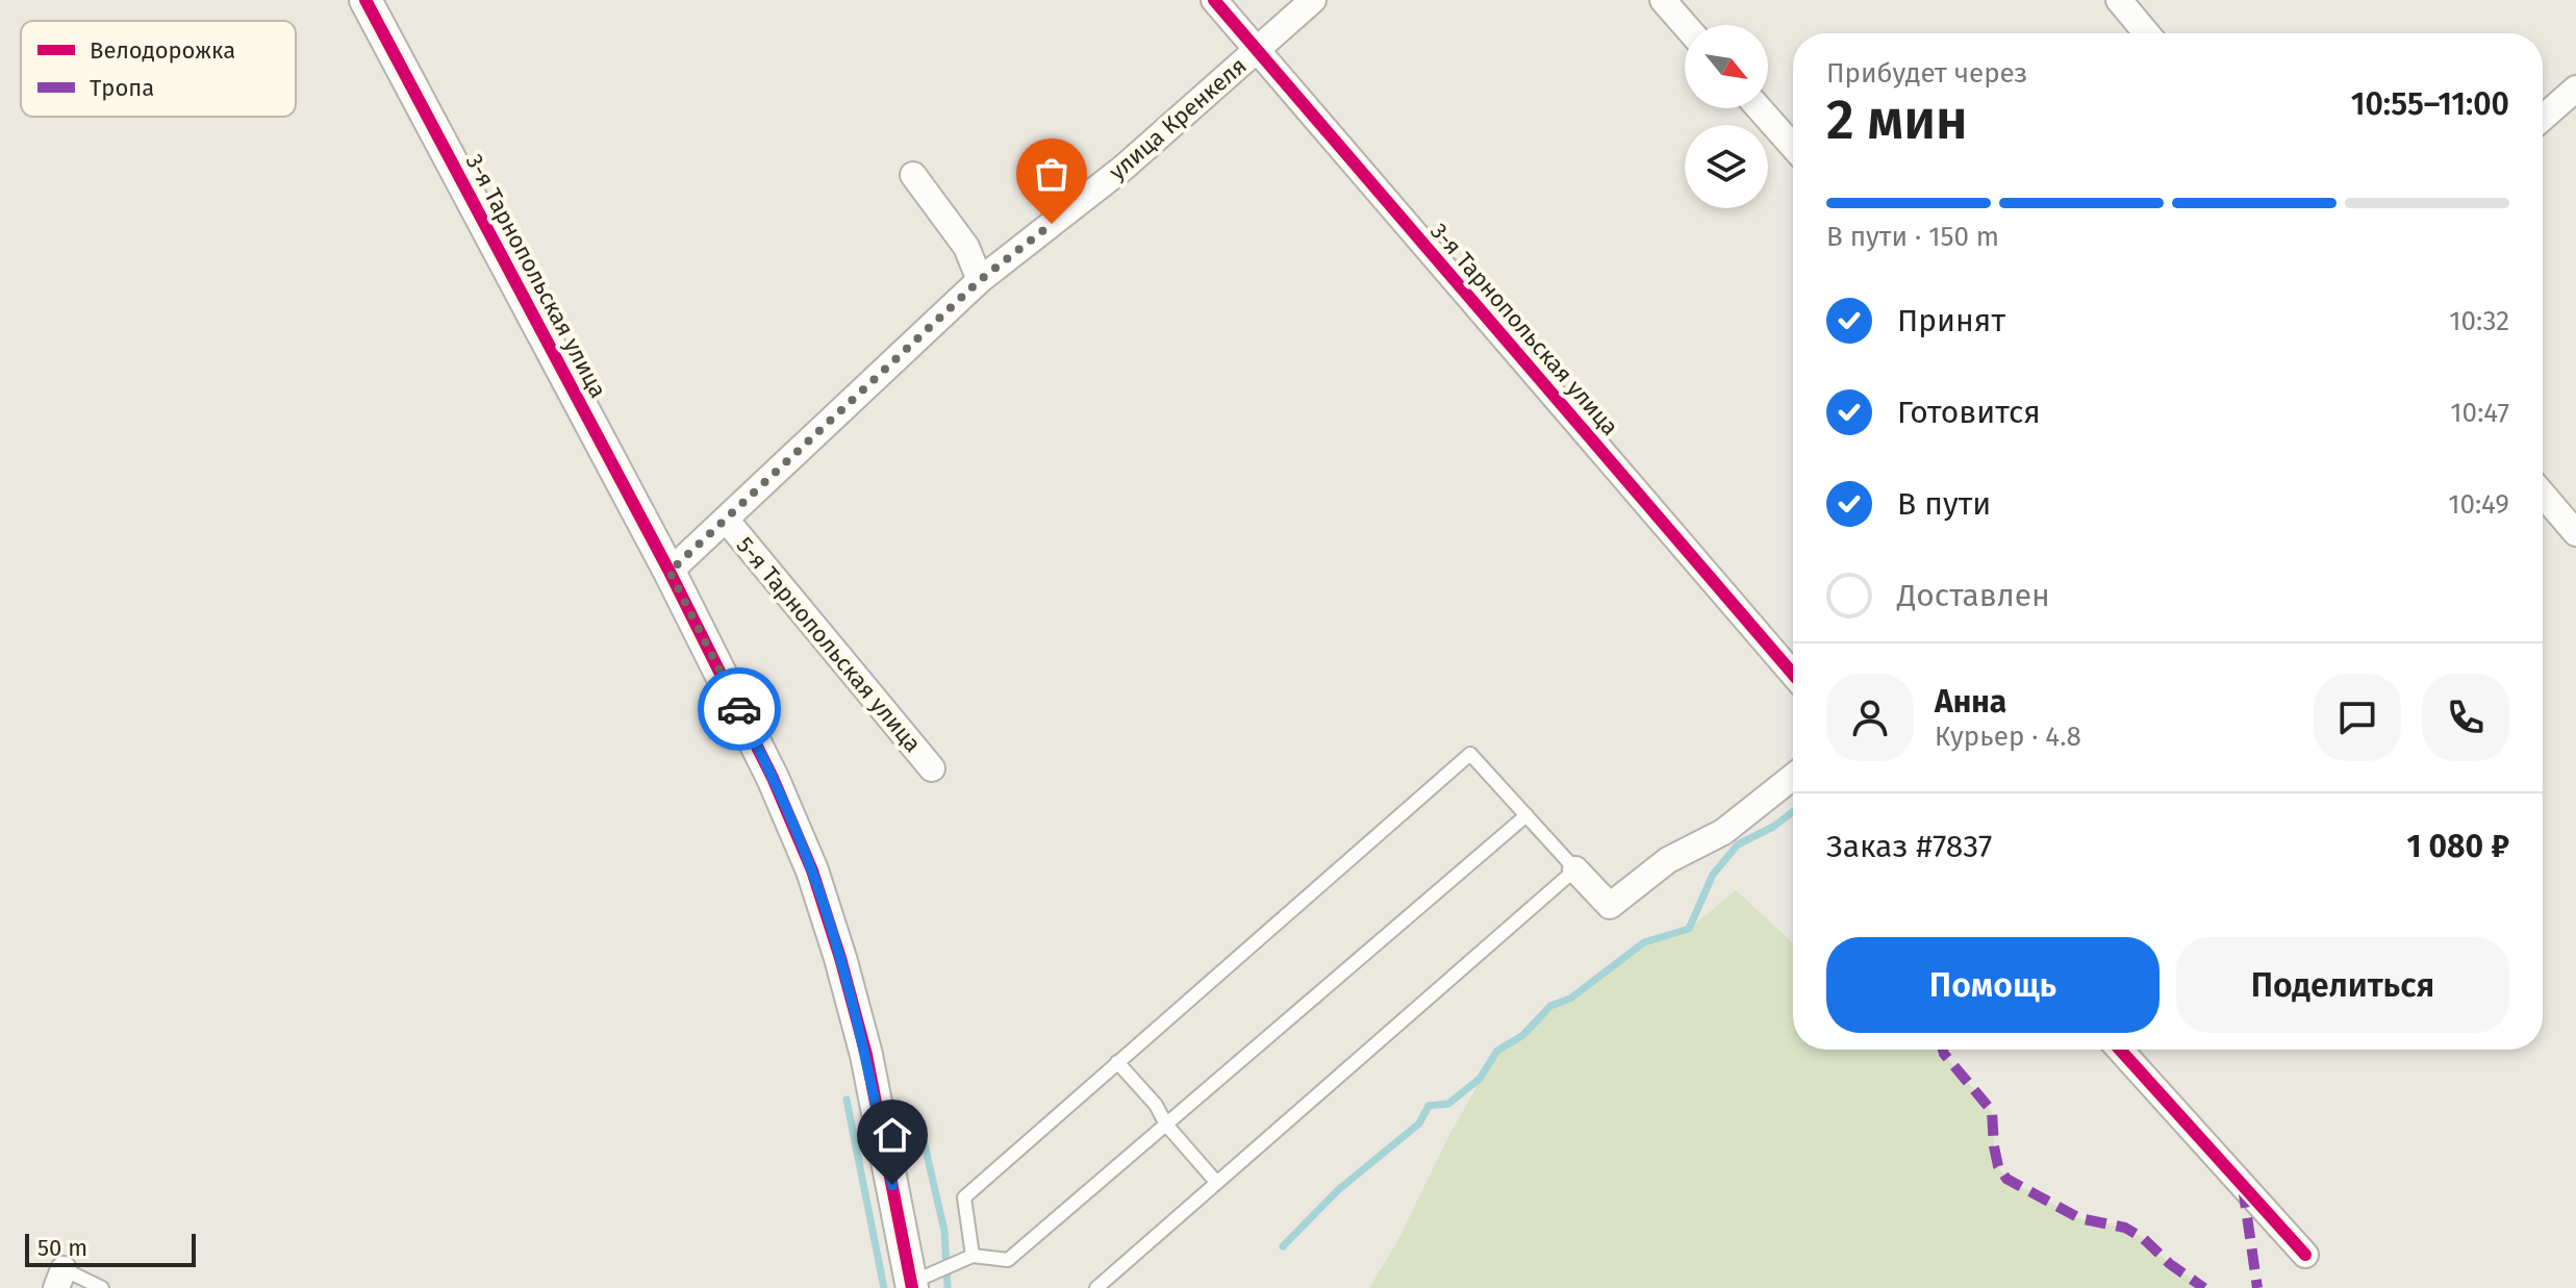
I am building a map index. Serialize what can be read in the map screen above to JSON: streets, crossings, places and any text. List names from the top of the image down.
{
  "streets": {
    "street": ["улица Кренкеля", "3-я Тарнопольская улица", "5-я Тарнопольская улица"]
  },
  "crossings": [
    ["улица Кренкеля", "3-я Тарнопольская улица"],
    ["улица Кренкеля", "5-я Тарнопольская улица"]
  ],
  "legend": ["Велодорожка", "Тропа"],
  "scale_bar": "50 m",
  "north": "bottom right",
  "page": {
    "heading": ["2 мин", "Прибудет через", "10:55–11:00"],
    "panel": [
      "Анна",
      "Курьер · 4.8",
      "Заказ #7837",
      "1 080 ₽"
    ],
    "bar": "В пути · 150 m",
    "list": [
      ["Принят", "10:32"],
      ["Готовится", "10:47"],
      ["В пути", "10:49"],
      "Доставлен"
    ],
    "buttons": ["Помощь", "Поделиться"],
    "scale": "50 m"
  }
}
